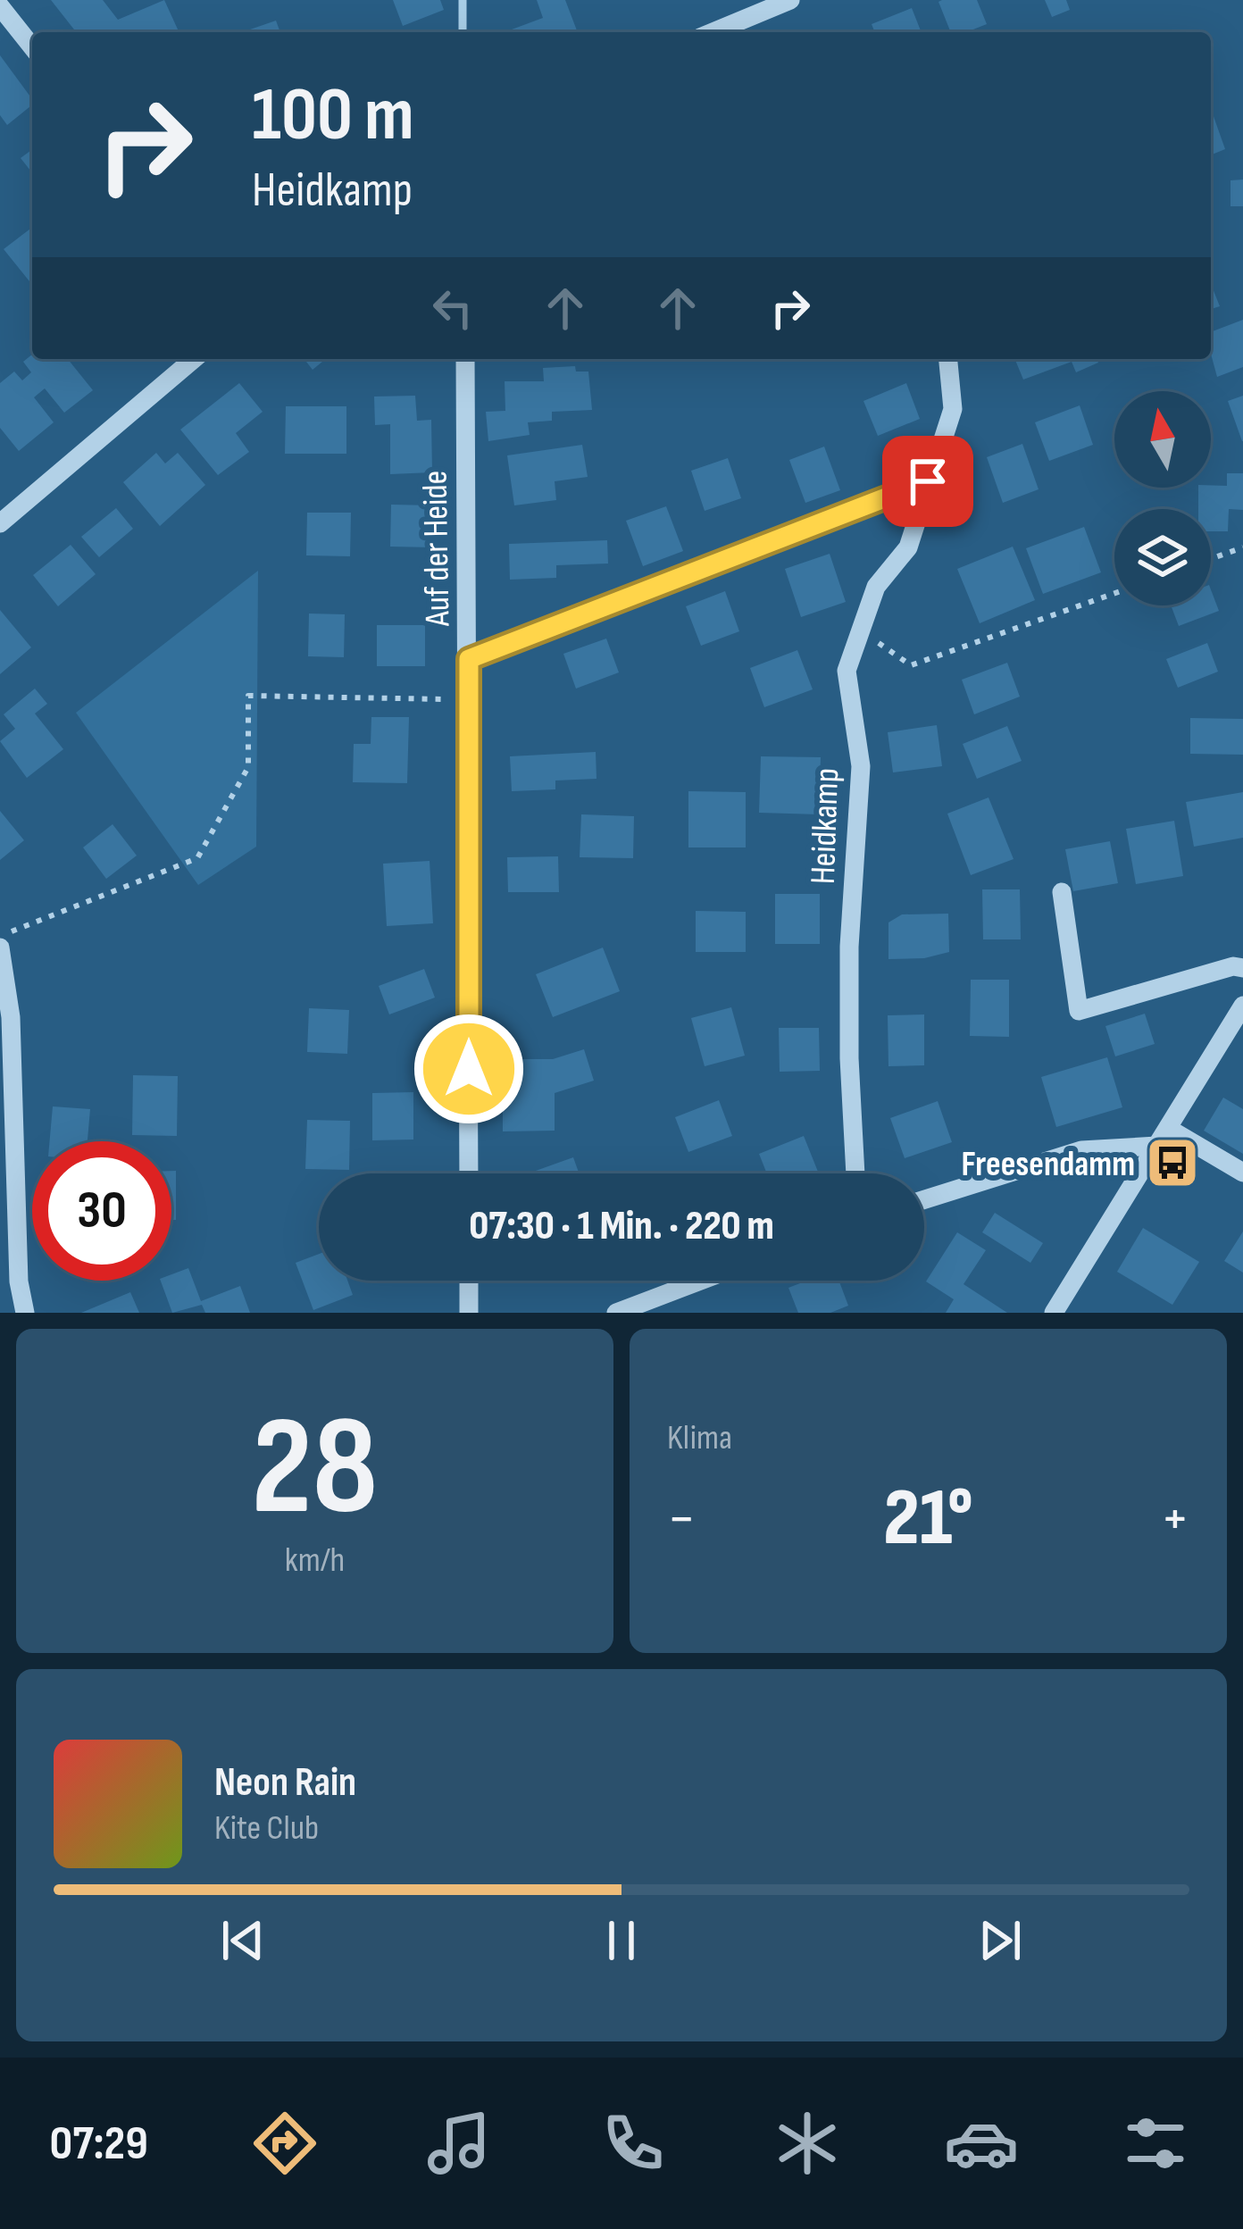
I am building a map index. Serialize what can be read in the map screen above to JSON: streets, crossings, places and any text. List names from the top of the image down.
{
  "streets": {
    "street": ["Auf der Heide", "Heidkamp"]
  },
  "places": {
    "bus stop": ["Freesendamm"]
  },
  "north": "top",
  "page": {
    "turn": ["100 m", "Heidkamp"],
    "limit": "30",
    "trip": "07:30 · 1 Min. · 220 m",
    "tile": [
      ["28", "km/h"],
      "Klima"
    ],
    "heat": ["−", "21°", "+"],
    "song": ["Neon Rain", "Kite Club"],
    "tabs": "07:29"
  }
}
